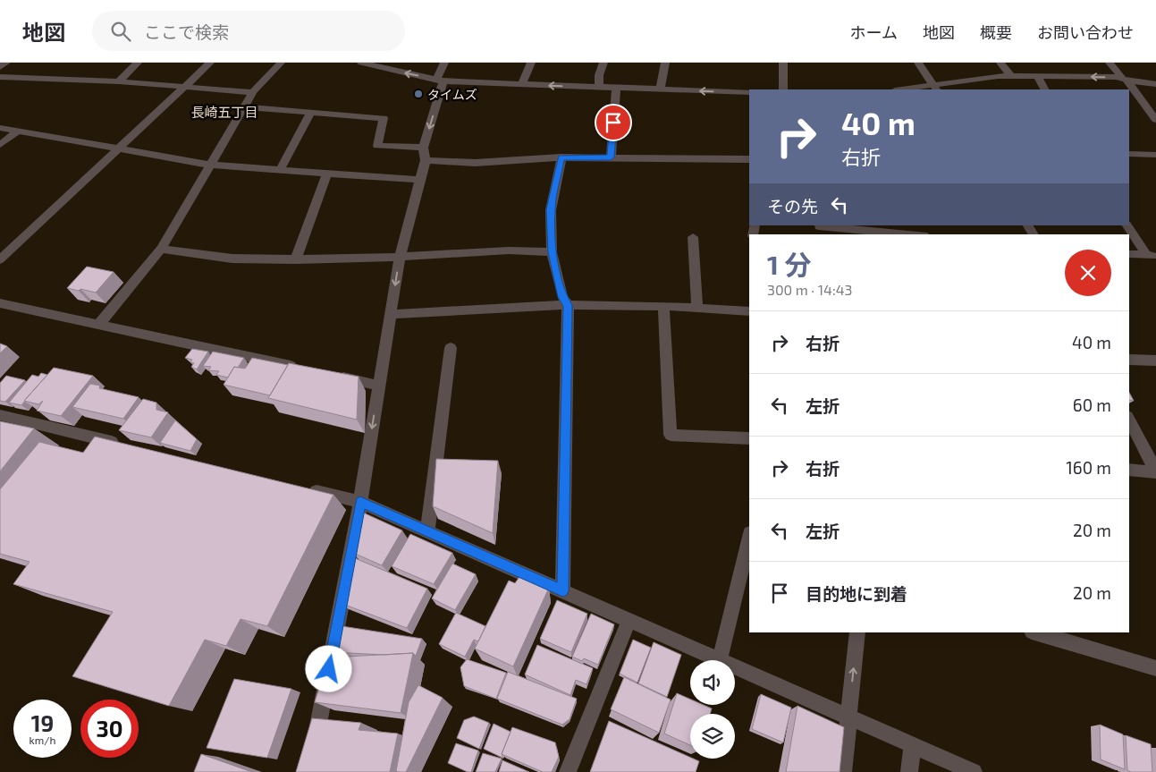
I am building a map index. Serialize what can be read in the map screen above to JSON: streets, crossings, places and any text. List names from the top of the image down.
{
  "districts": ["長崎五丁目"],
  "places": ["タイムズ"],
  "page": {
    "header": "地図",
    "search": "ここで検索",
    "nav": [
      "ホーム",
      "地図",
      "概要",
      "お問い合わせ"
    ],
    "turn": ["40 m", "右折"],
    "then": "その先",
    "heading": ["1 分", "300 m · 14:43"],
    "list": [
      {
        "name": "右折",
        "value": "40 m"
      },
      {
        "name": "左折",
        "value": "60 m"
      },
      {
        "name": "右折",
        "value": "160 m"
      },
      {
        "name": "左折",
        "value": "20 m"
      },
      {
        "name": "目的地に到着",
        "value": "20 m"
      }
    ],
    "speed": "19 km/h",
    "limit": "30"
  }
}
